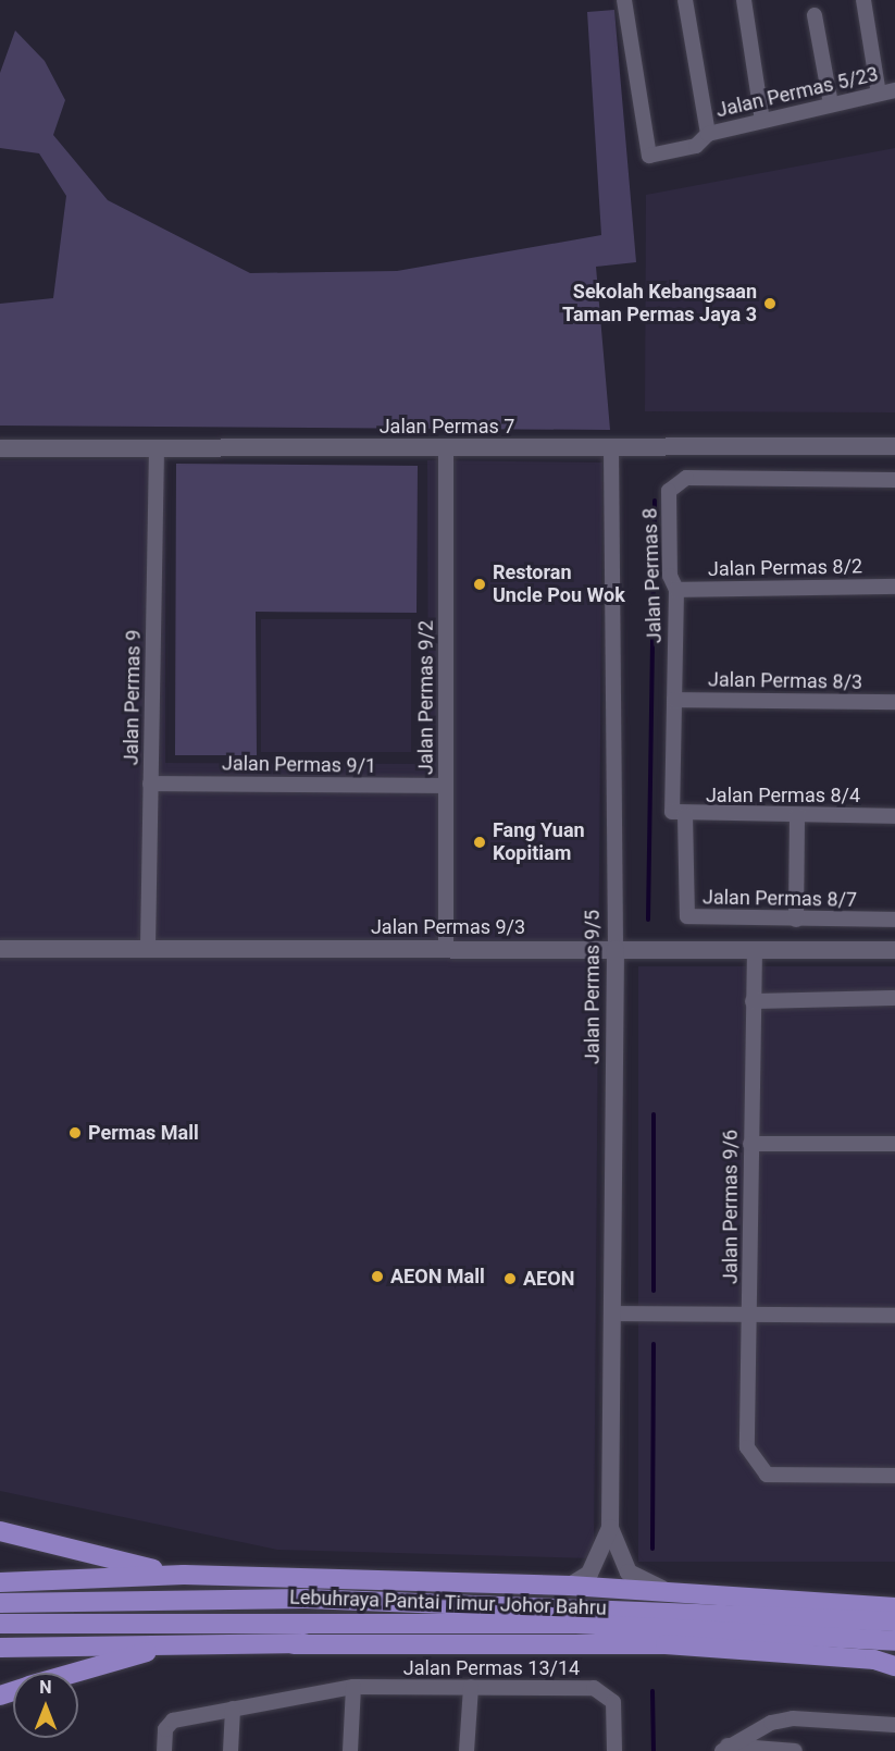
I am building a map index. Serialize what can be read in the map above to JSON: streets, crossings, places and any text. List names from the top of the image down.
{
  "streets": {
    "highway": ["Lebuhraya Pantai Timur Johor Bahru"],
    "street": [
      "Jalan Permas 5/23",
      "Jalan Permas 7",
      "Jalan Permas 8/2",
      "Jalan Permas 8",
      "Jalan Permas 8/3",
      "Jalan Permas 9",
      "Jalan Permas 9/2",
      "Jalan Permas 9/1",
      "Jalan Permas 8/4",
      "Jalan Permas 8/7",
      "Jalan Permas 9/3",
      "Jalan Permas 9/5",
      "Jalan Permas 9/6",
      "Jalan Permas 13/14"
    ]
  },
  "crossings": [
    ["Jalan Permas 7", "Jalan Permas 9"],
    ["Jalan Permas 7", "Jalan Permas 9/2"],
    ["Jalan Permas 7", "Jalan Permas 9/5"],
    ["Jalan Permas 8/2", "Jalan Permas 8"],
    ["Jalan Permas 8", "Jalan Permas 8/3"],
    ["Jalan Permas 8", "Jalan Permas 8/4"],
    ["Jalan Permas 8", "Jalan Permas 8/7"],
    ["Jalan Permas 9", "Jalan Permas 9/1"],
    ["Jalan Permas 9", "Jalan Permas 9/3"],
    ["Jalan Permas 9/2", "Jalan Permas 9/1"],
    ["Jalan Permas 9/2", "Jalan Permas 9/3"],
    ["Jalan Permas 8/4", "Jalan Permas 8/7"],
    ["Jalan Permas 9/3", "Jalan Permas 9/5"],
    ["Jalan Permas 9/3", "Jalan Permas 9/6"]
  ],
  "places": [
    "Sekolah Kebangsaan Taman Permas Jaya 3",
    "Restoran Uncle Pou Wok",
    "Fang Yuan Kopitiam",
    "Permas Mall",
    "AEON Mall",
    "AEON"
  ],
  "north": "top"
}
